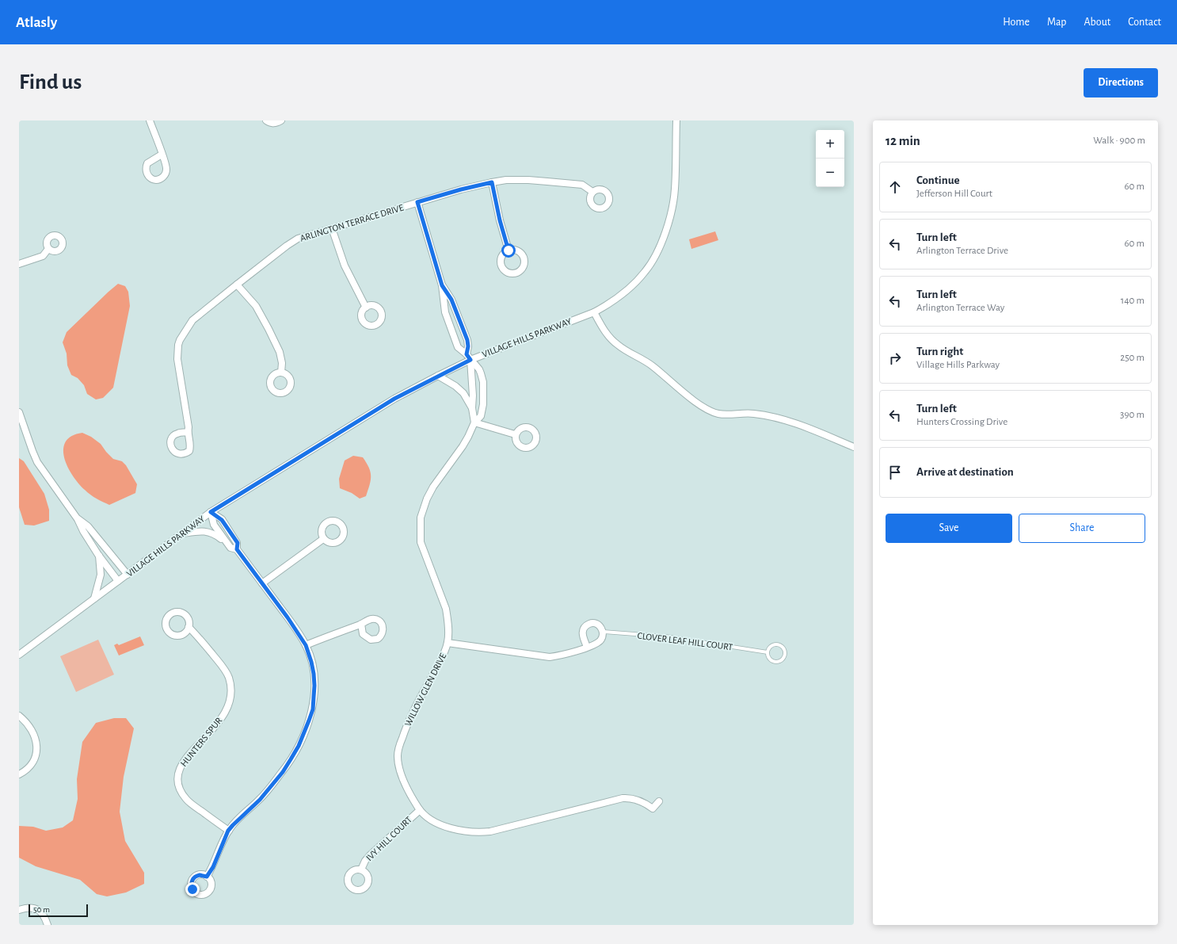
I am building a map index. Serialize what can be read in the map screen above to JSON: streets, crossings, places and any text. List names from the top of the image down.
{
  "streets": {
    "street": [
      "ARLINGTON TERRACE DRIVE",
      "VILLAGE HILLS PARKWAY",
      "WILLOW GLEN DRIVE",
      "HUNTERS SPUR",
      "IVY HILL COURT"
    ],
    "lane": ["CLOVER LEAF HILL COURT"]
  },
  "crossings": [
    ["VILLAGE HILLS PARKWAY", "WILLOW GLEN DRIVE"],
    ["WILLOW GLEN DRIVE", "IVY HILL COURT"]
  ],
  "scale_bar": "50 m",
  "page": {
    "header": "Atlasly",
    "nav": [
      "Home",
      "Map",
      "About",
      "Contact"
    ],
    "buttons": [
      "Directions",
      ["Save", "Share"]
    ],
    "title": "Find us",
    "heading": ["12 min", "Walk · 900 m"],
    "map_buttons": ["+", "−"],
    "list": [
      ["Continue", "Jefferson Hill Court", "60 m"],
      ["Turn left", "Arlington Terrace Drive", "60 m"],
      ["Turn left", "Arlington Terrace Way", "140 m"],
      ["Turn right", "Village Hills Parkway", "250 m"],
      ["Turn left", "Hunters Crossing Drive", "390 m"],
      "Arrive at destination"
    ],
    "scale": "50 m"
  }
}
